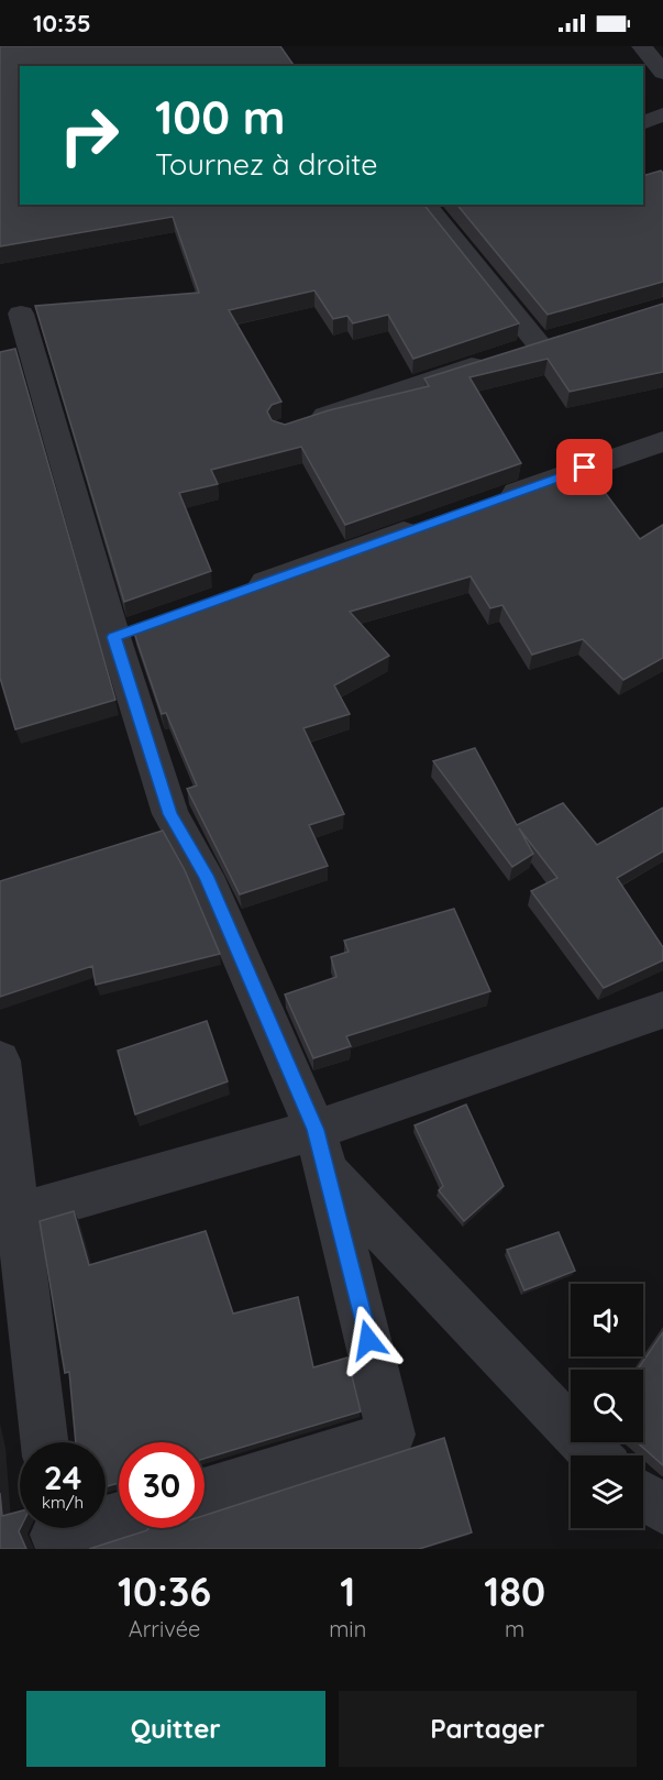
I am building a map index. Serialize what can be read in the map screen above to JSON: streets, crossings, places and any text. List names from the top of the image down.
{
  "page": {
    "status": "10:35",
    "turn": ["100 m", "Tournez à droite"],
    "speed": "24 km/h",
    "limit": "30",
    "eta": [
      "10:36",
      "Arrivée",
      "1",
      "min",
      "180",
      "m"
    ],
    "buttons": ["Quitter", "Partager"]
  }
}
